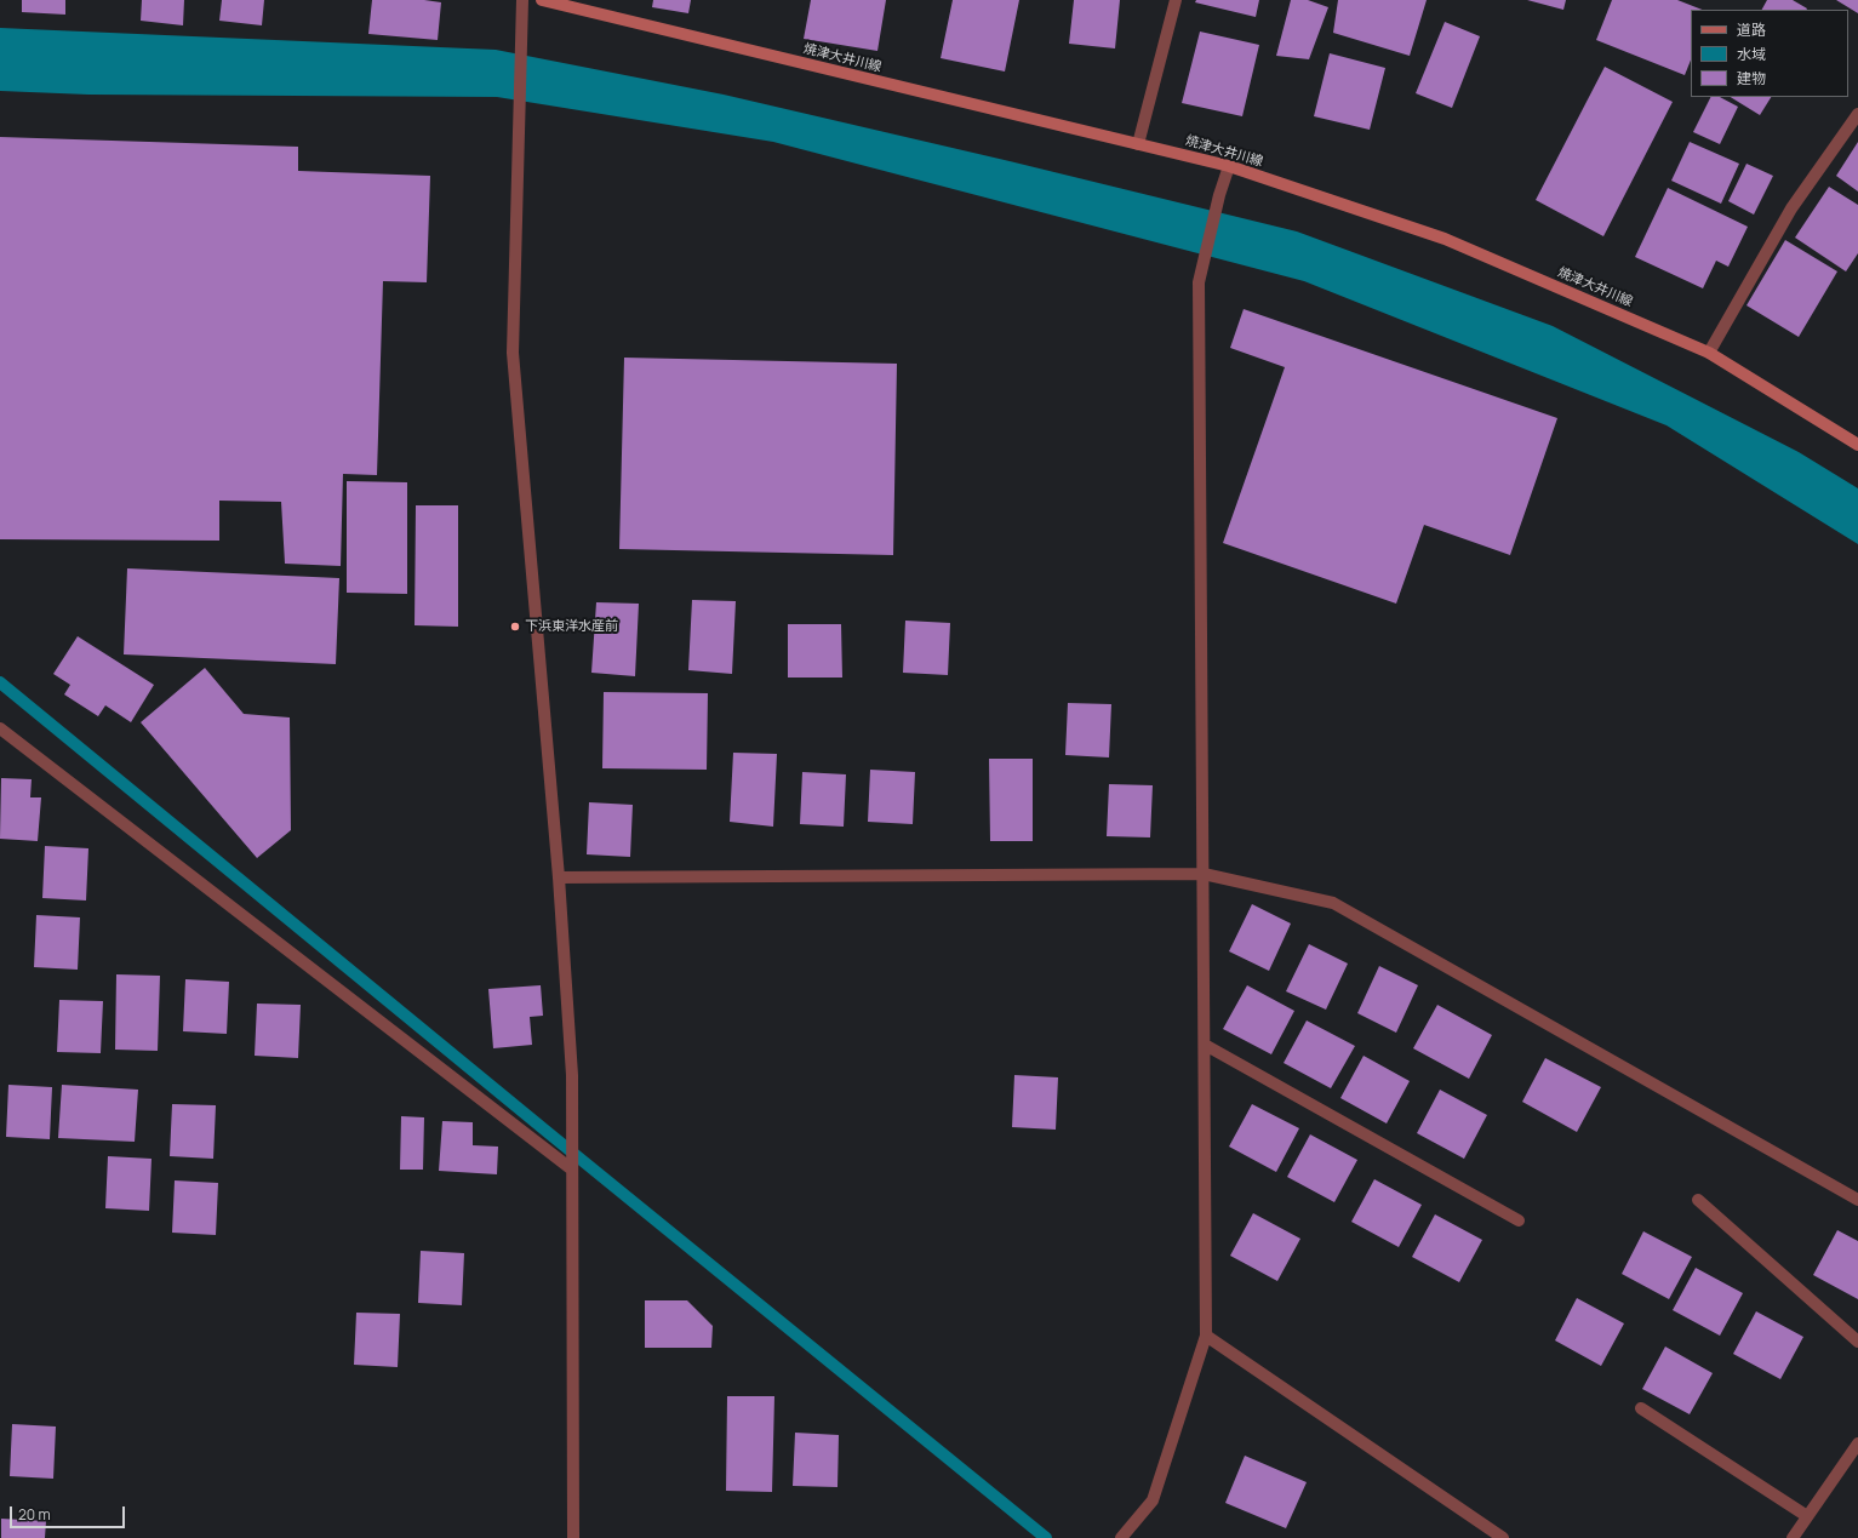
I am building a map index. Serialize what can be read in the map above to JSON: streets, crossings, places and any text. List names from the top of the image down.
{
  "streets": {
    "main road": ["焼津大井川線"]
  },
  "places": ["下浜東洋水産前"],
  "legend": ["道路", "水域", "建物"],
  "scale_bar": "20 m"
}
